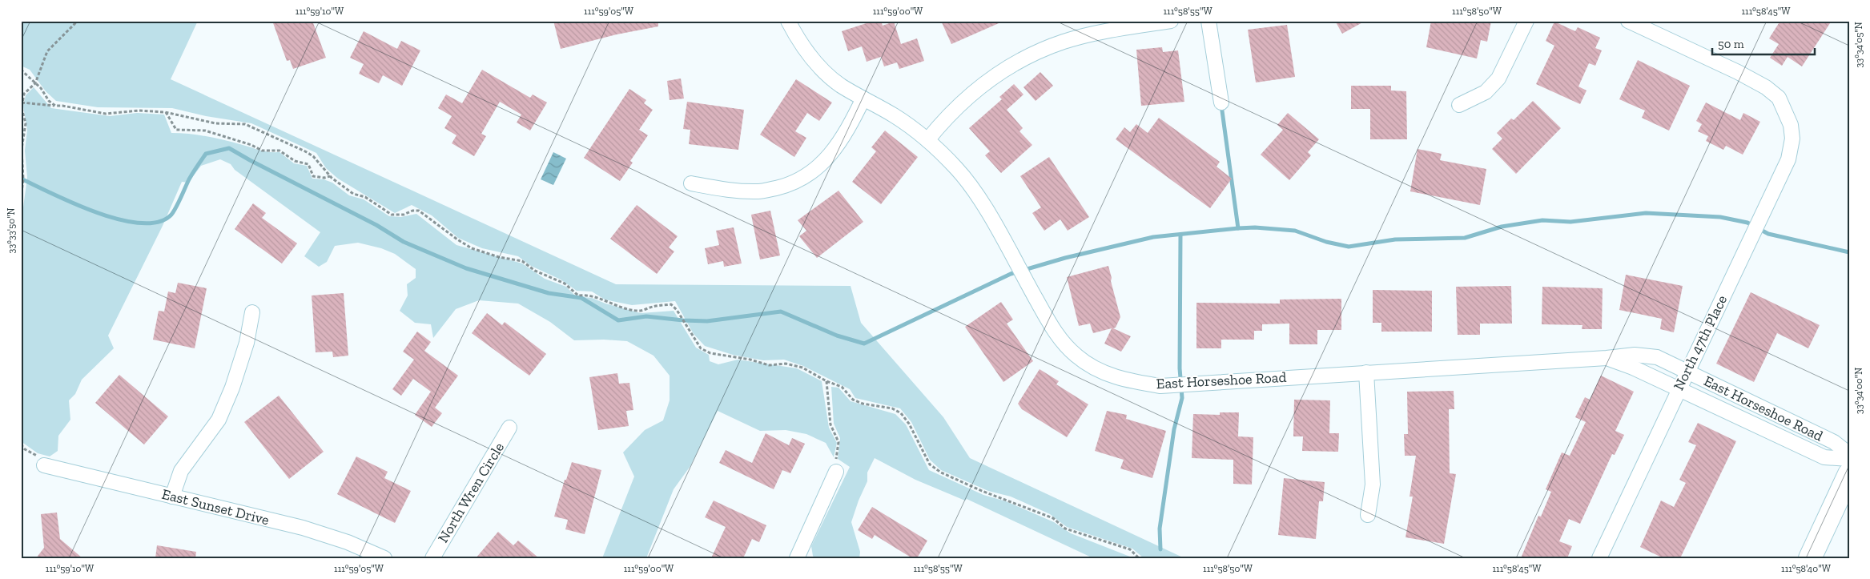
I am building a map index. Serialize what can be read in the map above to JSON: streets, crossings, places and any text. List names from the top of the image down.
{
  "streets": {
    "street": [
      "North 47th Place",
      "East Horseshoe Road",
      "North Wren Circle",
      "East Sunset Drive"
    ]
  },
  "crossings": [
    ["North 47th Place", "East Horseshoe Road"]
  ],
  "scale_bar": "50 m",
  "coordinates": [
    "111°59'10\"W",
    "111°59'05\"W",
    "111°59'00\"W",
    "111°58'55\"W",
    "111°58'50\"W",
    "111°58'45\"W",
    "33°34'05\"N",
    "33°33'50\"N",
    "33°34'00\"N",
    "111°58'40\"W"
  ]
}
